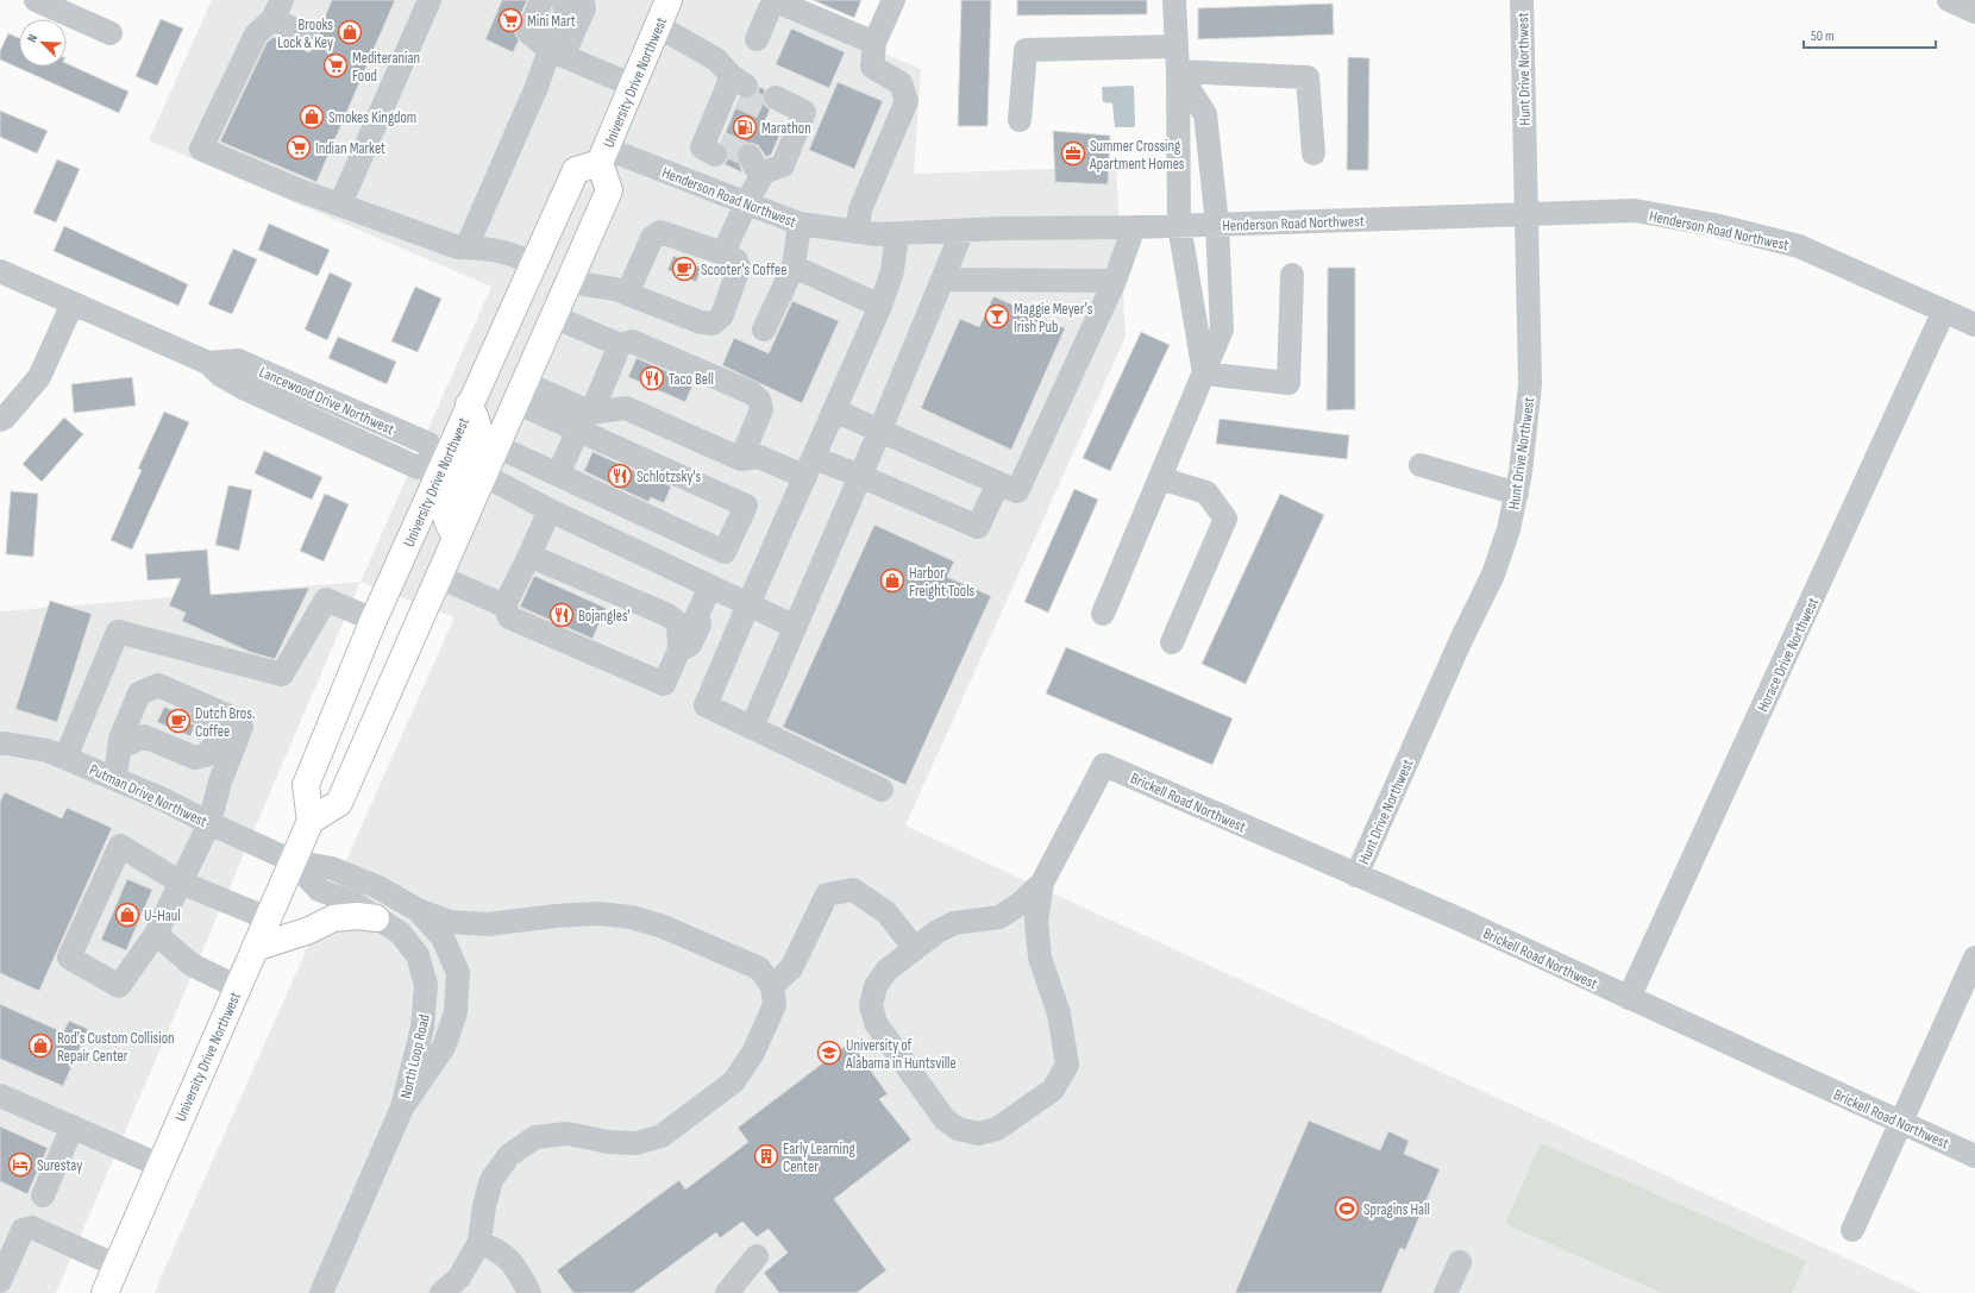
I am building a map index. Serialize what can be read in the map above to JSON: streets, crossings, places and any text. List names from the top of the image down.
{
  "streets": {
    "highway": ["University Drive Northwest"],
    "street": [
      "Hunt Drive Northwest",
      "Henderson Road Northwest",
      "Lancewood Drive Northwest",
      "Horace Drive Northwest",
      "Putman Drive Northwest",
      "Brickell Road Northwest",
      "North Loop Road"
    ]
  },
  "crossings": [
    ["Hunt Drive Northwest", "Henderson Road Northwest"],
    ["Hunt Drive Northwest", "Brickell Road Northwest"],
    ["University Drive Northwest", "Henderson Road Northwest"],
    ["University Drive Northwest", "Lancewood Drive Northwest"],
    ["University Drive Northwest", "Putman Drive Northwest"],
    ["University Drive Northwest", "North Loop Road"],
    ["Henderson Road Northwest", "Horace Drive Northwest"],
    ["Horace Drive Northwest", "Brickell Road Northwest"],
    ["Putman Drive Northwest", "North Loop Road"]
  ],
  "places": {
    "supermarket": ["Mini Mart", "Mediteranian Food", "Indian Market"],
    "shop": [
      "Brooks Lock & Key",
      "Smokes Kingdom",
      "Harbor Freight Tools",
      "U-Haul",
      "Rod's Custom Collision Repair Center"
    ],
    "fuel station": ["Marathon"],
    "office": ["Summer Crossing Apartment Homes"],
    "cafe": ["Scooter's Coffee", "Dutch Bros. Coffee"],
    "bar": ["Maggie Meyer's Irish Pub"],
    "restaurant": ["Taco Bell", "Schlotzsky's", "Bojangles'"],
    "school or university": ["University of Alabama in Huntsville"],
    "building": ["Early Learning Center"],
    "hotel": ["Surestay"],
    "sports": ["Spragins Hall"]
  },
  "scale_bar": "50 m",
  "north": "top left"
}
